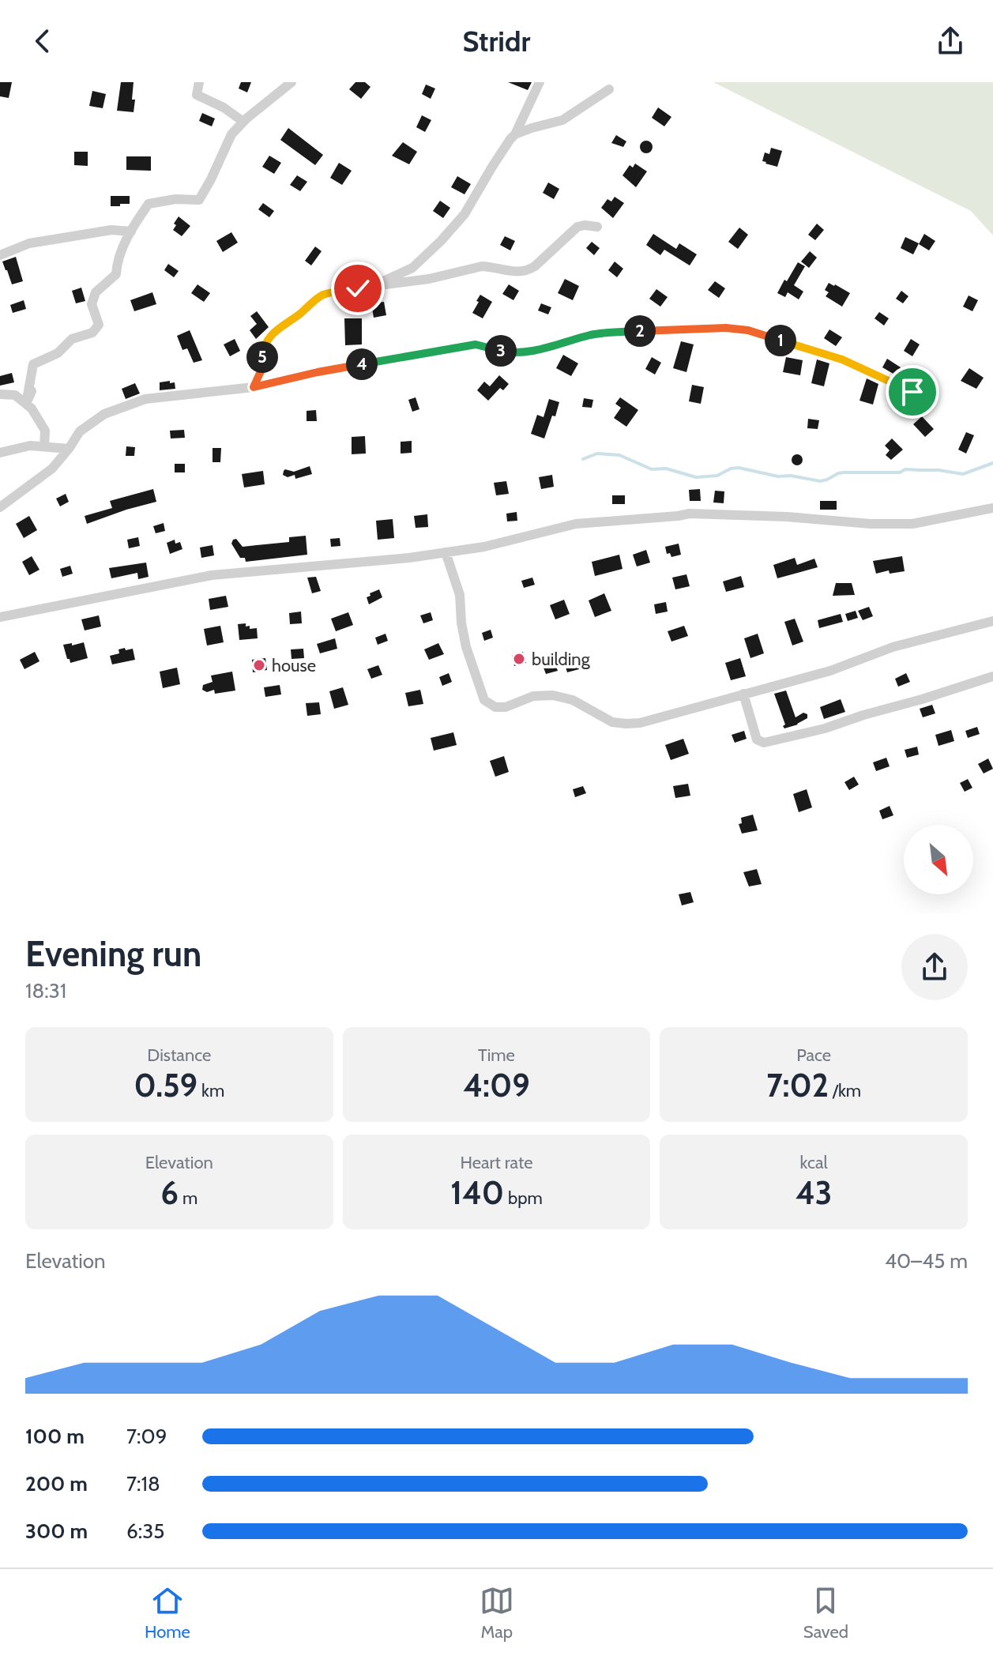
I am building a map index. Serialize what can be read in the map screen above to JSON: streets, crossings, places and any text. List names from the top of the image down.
{
  "places": ["building", "house"],
  "north": "bottom right",
  "page": {
    "header": "Stridr",
    "pins": [
      "2",
      "1",
      "3",
      "5",
      "4"
    ],
    "heading": ["Evening run", "18:31"],
    "stats": [
      ["Distance", "0.59 km"],
      ["Time", "4:09"],
      ["Pace", "7:02 /km"],
      ["Elevation", "6 m"],
      ["Heart rate", "140 bpm"],
      ["kcal", "43"]
    ],
    "chart": ["Elevation", "40–45 m"],
    "list": [
      {
        "name": "100 m",
        "note": "7:09"
      },
      {
        "name": "200 m",
        "note": "7:18"
      },
      {
        "name": "300 m",
        "note": "6:35"
      }
    ],
    "tabs": ["Home", "Map", "Saved"]
  }
}
